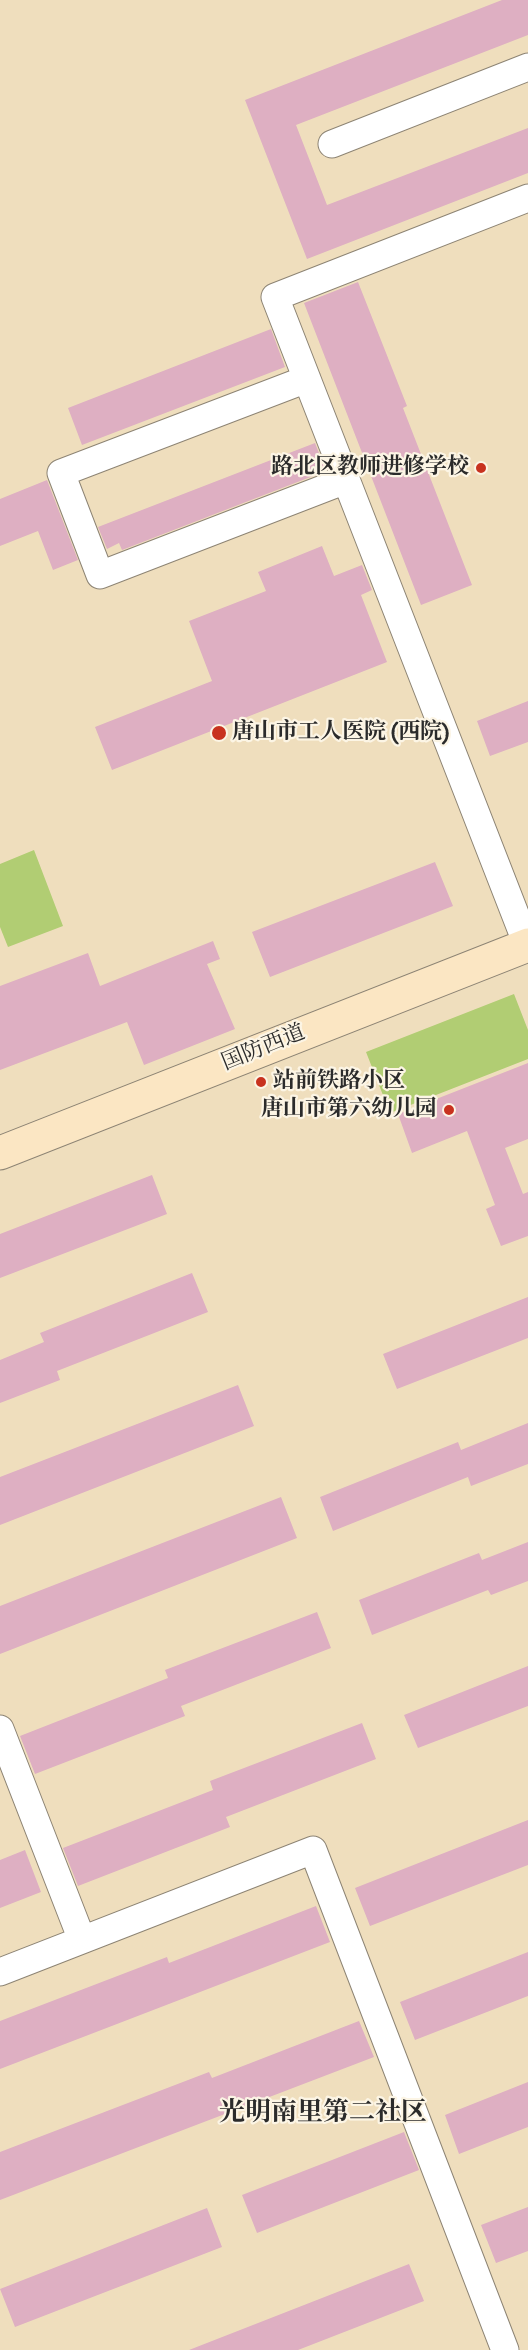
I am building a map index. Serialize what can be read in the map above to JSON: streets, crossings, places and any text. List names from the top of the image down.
{
  "streets": {
    "street": ["国防西道"]
  },
  "districts": ["光明南里第二社区"],
  "places": [
    "路北区教师进修学校",
    "唐山市工人医院 (西院)",
    "站前铁路小区",
    "唐山市第六幼儿园"
  ]
}
